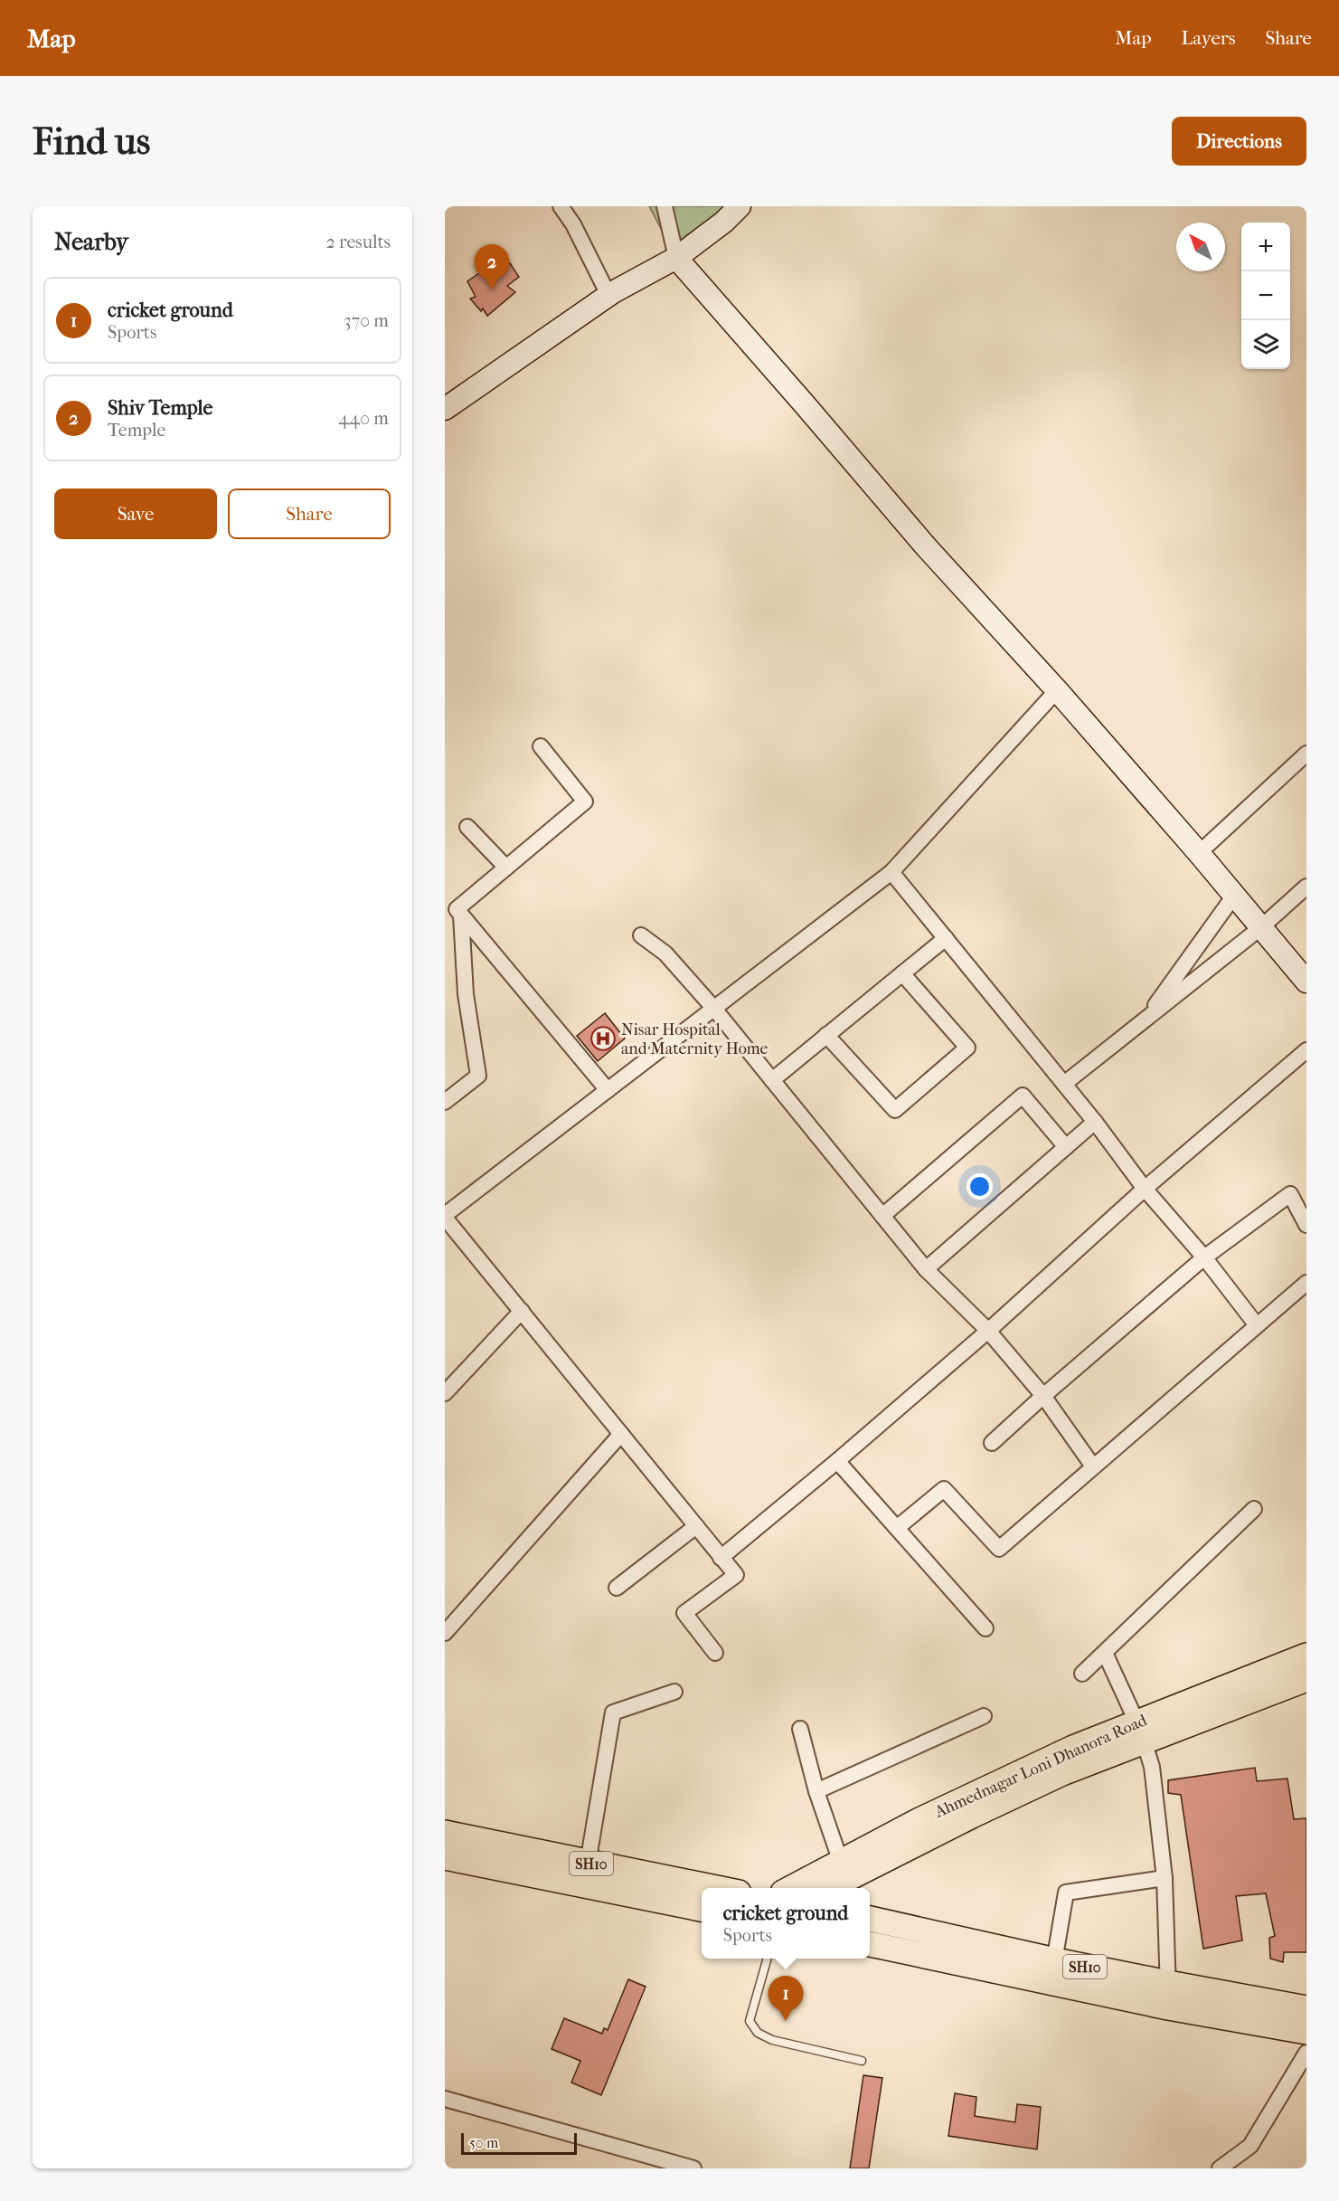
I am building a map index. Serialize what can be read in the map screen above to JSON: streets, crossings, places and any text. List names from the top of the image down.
{
  "streets": {
    "main road": ["Ahmednagar Loni Dhanora Road", "SH10"]
  },
  "places": {
    "hospital": ["Nisar Hospital and Maternity Home"]
  },
  "scale_bar": "50 m",
  "north": "top left",
  "page": {
    "header": "Map",
    "nav": ["Map", "Layers", "Share"],
    "buttons": [
      "Directions",
      ["Save", "Share"]
    ],
    "title": "Find us",
    "heading": ["Nearby", "2 results"],
    "map_buttons": ["+", "−"],
    "pins": ["2", "1"],
    "list": [
      {
        "mark": "1",
        "name": "cricket ground",
        "note": "Sports",
        "value": "370 m"
      },
      {
        "mark": "2",
        "name": "Shiv Temple",
        "note": "Temple",
        "value": "440 m"
      }
    ],
    "popup": ["cricket ground", "Sports"],
    "scale": "50 m"
  }
}
